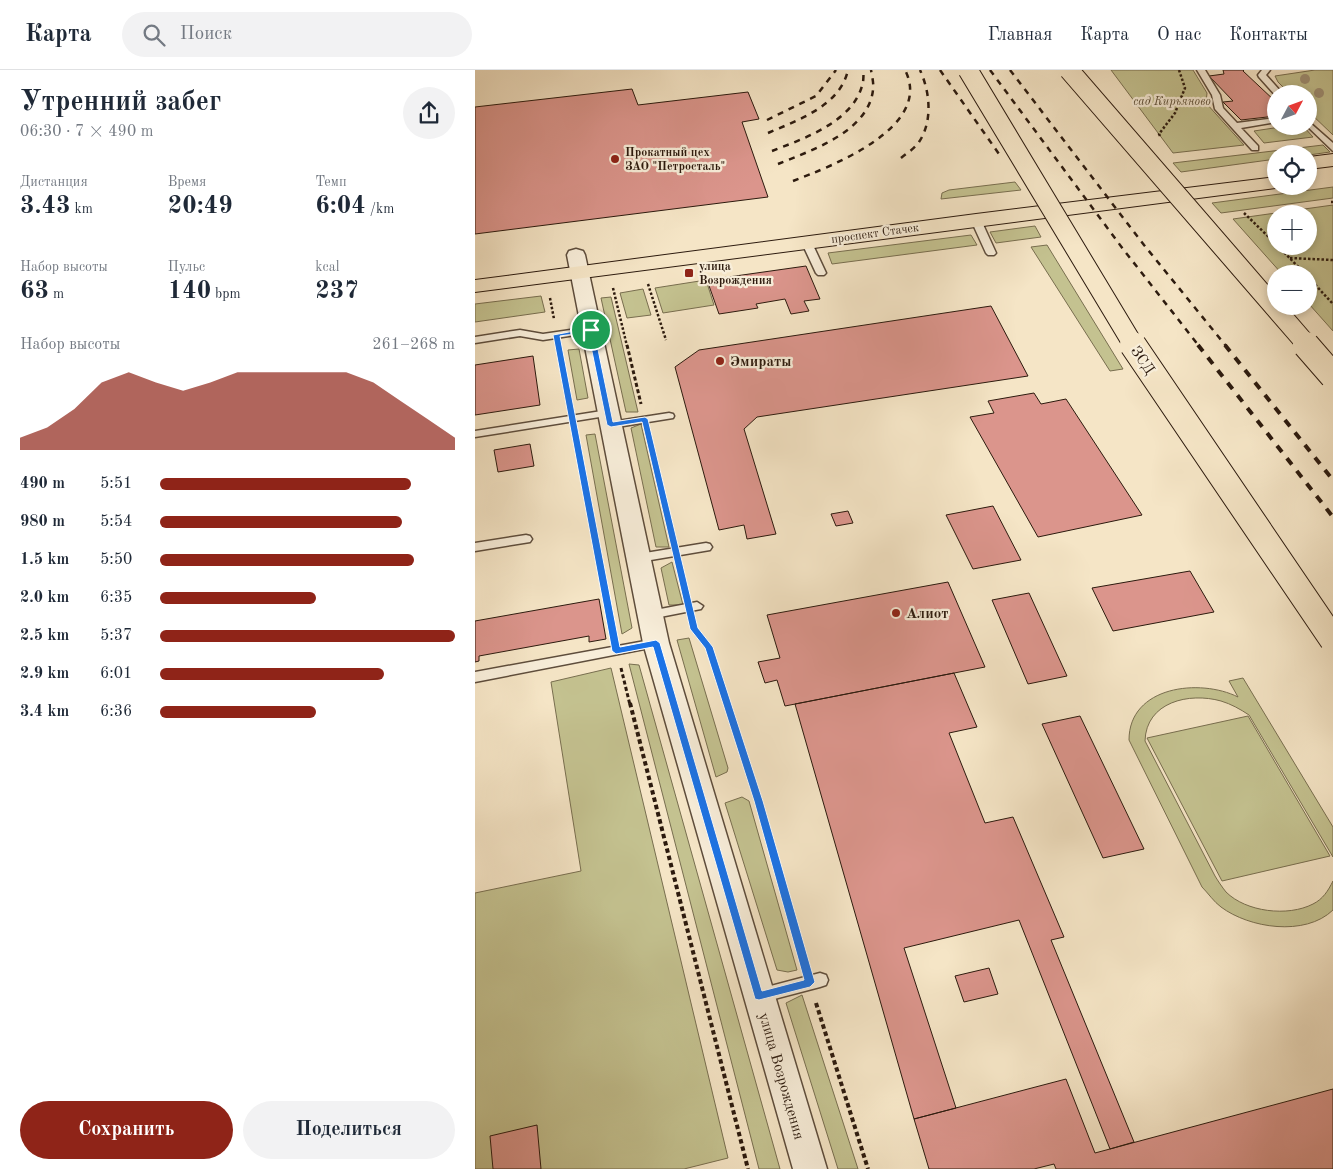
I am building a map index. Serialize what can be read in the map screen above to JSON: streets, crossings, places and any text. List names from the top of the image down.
{
  "streets": {
    "main road": ["проспект Стачек", "ЗСД"],
    "street": ["улица Возрождения"]
  },
  "crossings": [
    ["проспект Стачек", "улица Возрождения"]
  ],
  "parks": ["сад Кирьяново"],
  "places": {
    "other": ["Прокатный цех ЗАО \"Петросталь\"", "Эмираты", "Алиот"],
    "transit": ["улица Возрождения"]
  },
  "north": "top right",
  "page": {
    "header": "Карта",
    "search": "Поиск",
    "nav": [
      "Главная",
      "Карта",
      "О нас",
      "Контакты"
    ],
    "heading": ["Утренний забег", "06:30 · 7 × 490 m"],
    "map_buttons": ["+", "−"],
    "stats": [
      ["Дистанция", "3.43 km"],
      ["Время", "20:49"],
      ["Темп", "6:04 /km"],
      ["Набор высоты", "63 m"],
      ["Пульс", "140 bpm"],
      ["kcal", "237"]
    ],
    "chart": ["Набор высоты", "261–268 m"],
    "list": [
      {
        "name": "490 m",
        "note": "5:51"
      },
      {
        "name": "980 m",
        "note": "5:54"
      },
      {
        "name": "1.5 km",
        "note": "5:50"
      },
      {
        "name": "2.0 km",
        "note": "6:35"
      },
      {
        "name": "2.5 km",
        "note": "5:37"
      },
      {
        "name": "2.9 km",
        "note": "6:01"
      },
      {
        "name": "3.4 km",
        "note": "6:36"
      }
    ],
    "buttons": ["Сохранить", "Поделиться"]
  }
}
